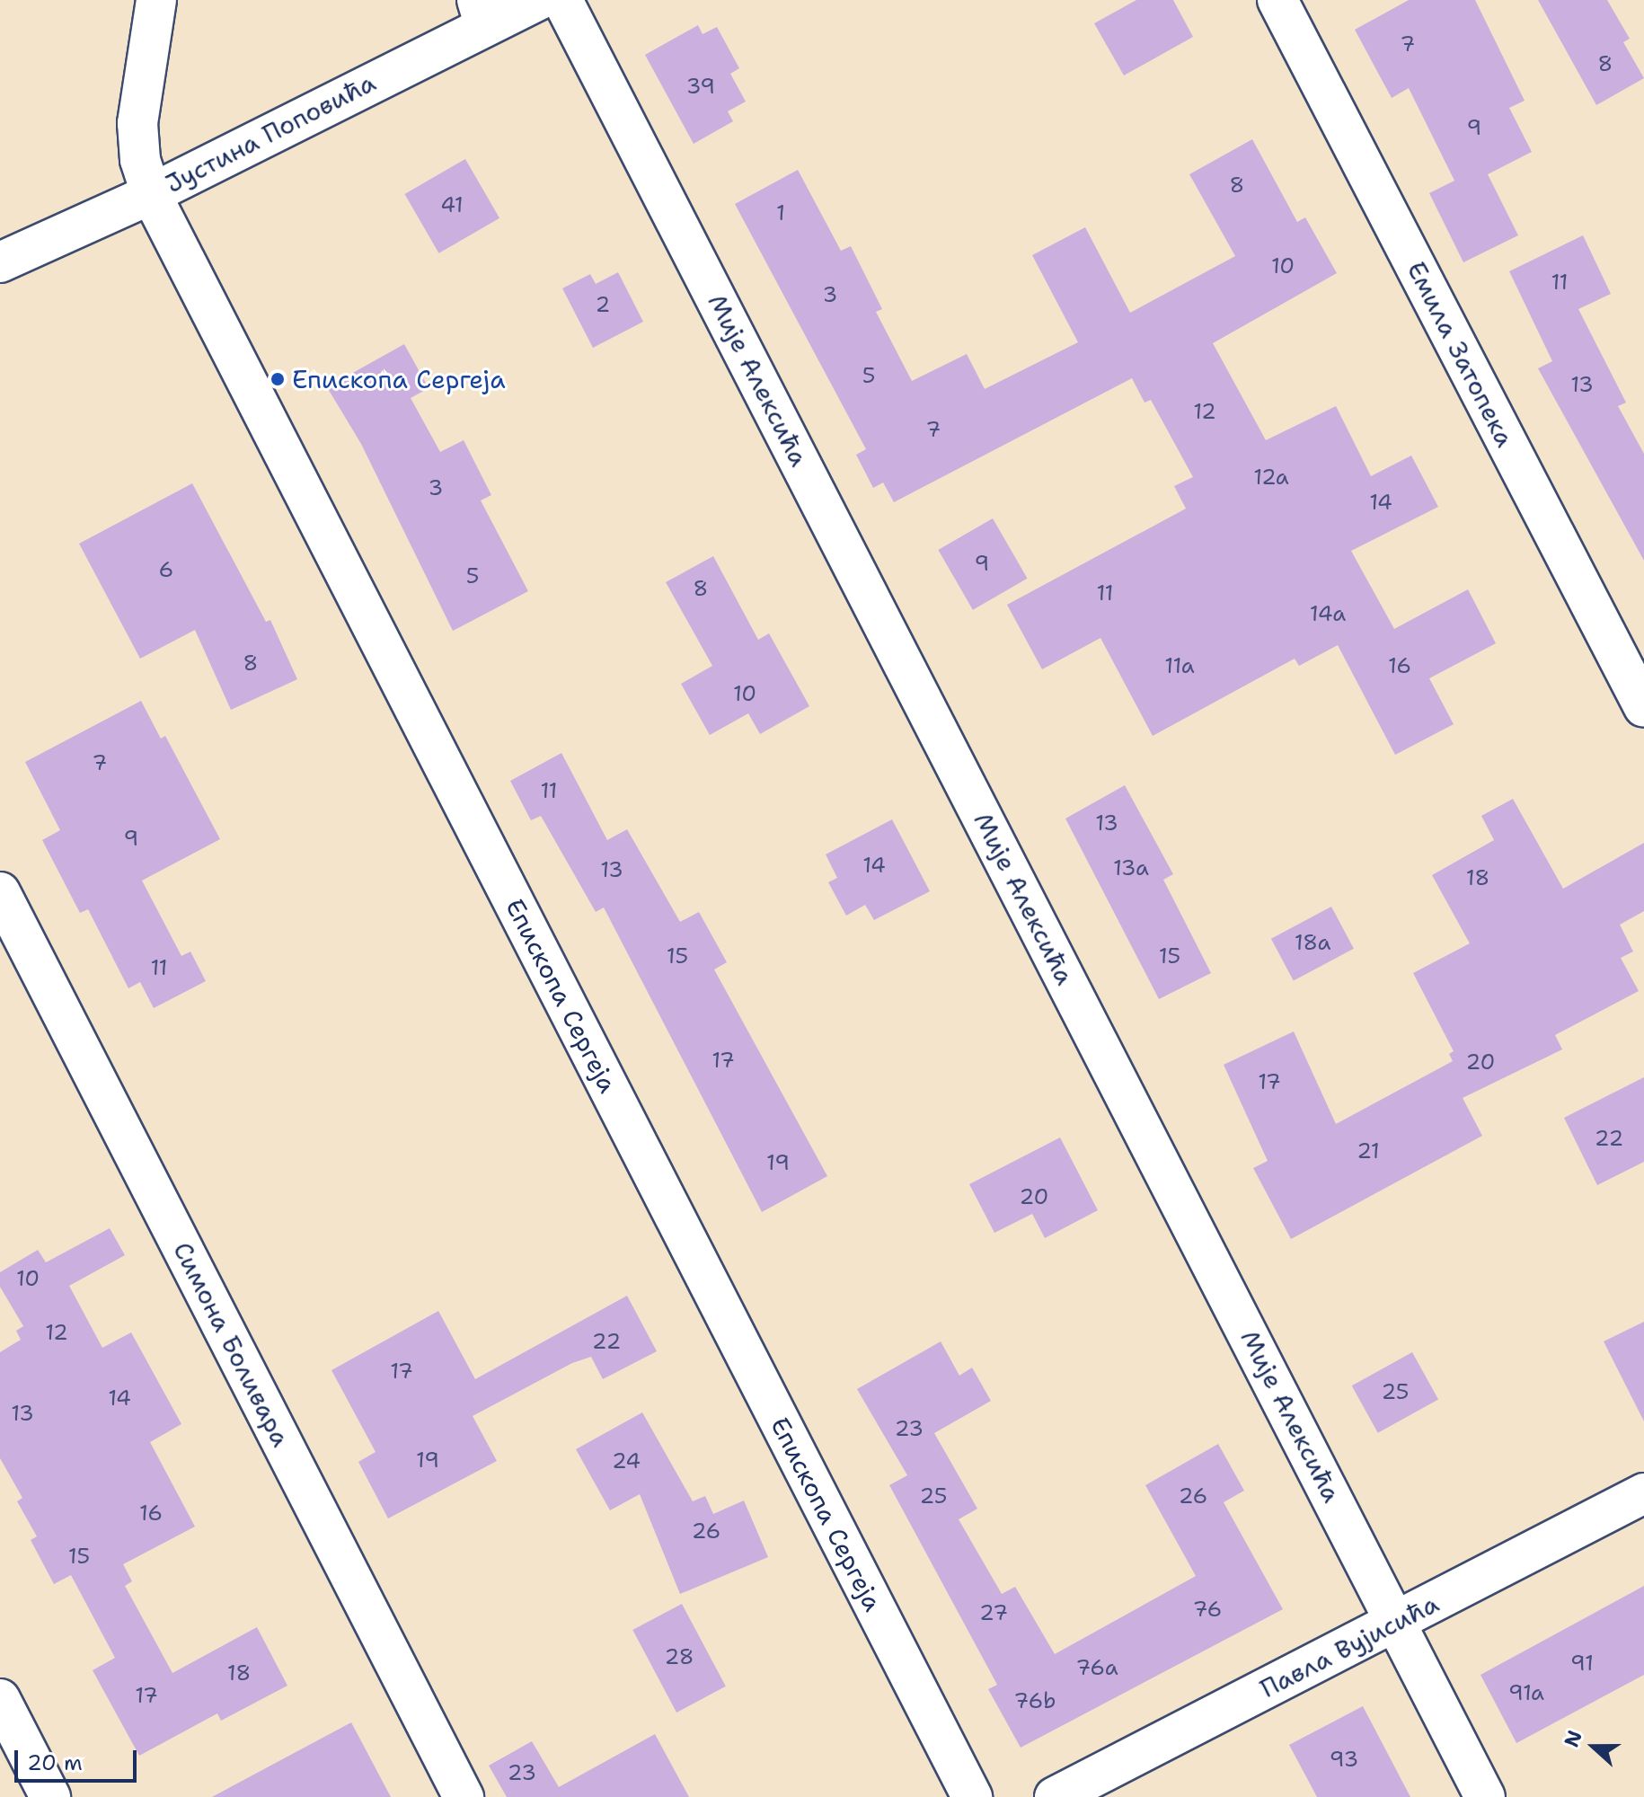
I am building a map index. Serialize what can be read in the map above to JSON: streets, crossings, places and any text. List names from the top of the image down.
{
  "streets": {
    "street": [
      "Јустина Поповића",
      "Емила Затопека",
      "Мије Алексића",
      "Епископа Сергеја",
      "Симона Боливара",
      "Павла Вујисића"
    ]
  },
  "crossings": [
    ["Јустина Поповића", "Епископа Сергеја"],
    ["Мије Алексића", "Павла Вујисића"]
  ],
  "places": ["Епископа Сергеја"],
  "house_numbers": [
    "7",
    "8",
    "39",
    "9",
    "8",
    "41",
    "1",
    "10",
    "11",
    "3",
    "2",
    "5",
    "13",
    "12",
    "7",
    "12a",
    "3",
    "14",
    "9",
    "6",
    "5",
    "8",
    "11",
    "14a",
    "8",
    "11a",
    "16",
    "10",
    "7",
    "11",
    "13",
    "9",
    "14",
    "13a",
    "13",
    "18",
    "18a",
    "15",
    "15",
    "11",
    "17",
    "20",
    "17",
    "22",
    "21",
    "19",
    "20",
    "10",
    "12",
    "22",
    "17",
    "25",
    "14",
    "13",
    "23",
    "19",
    "24",
    "25",
    "26",
    "16",
    "26",
    "15",
    "76",
    "27",
    "28",
    "91",
    "76a",
    "18",
    "91a",
    "17",
    "76b",
    "93",
    "23"
  ],
  "scale_bar": "20 m",
  "north": "left"
}
